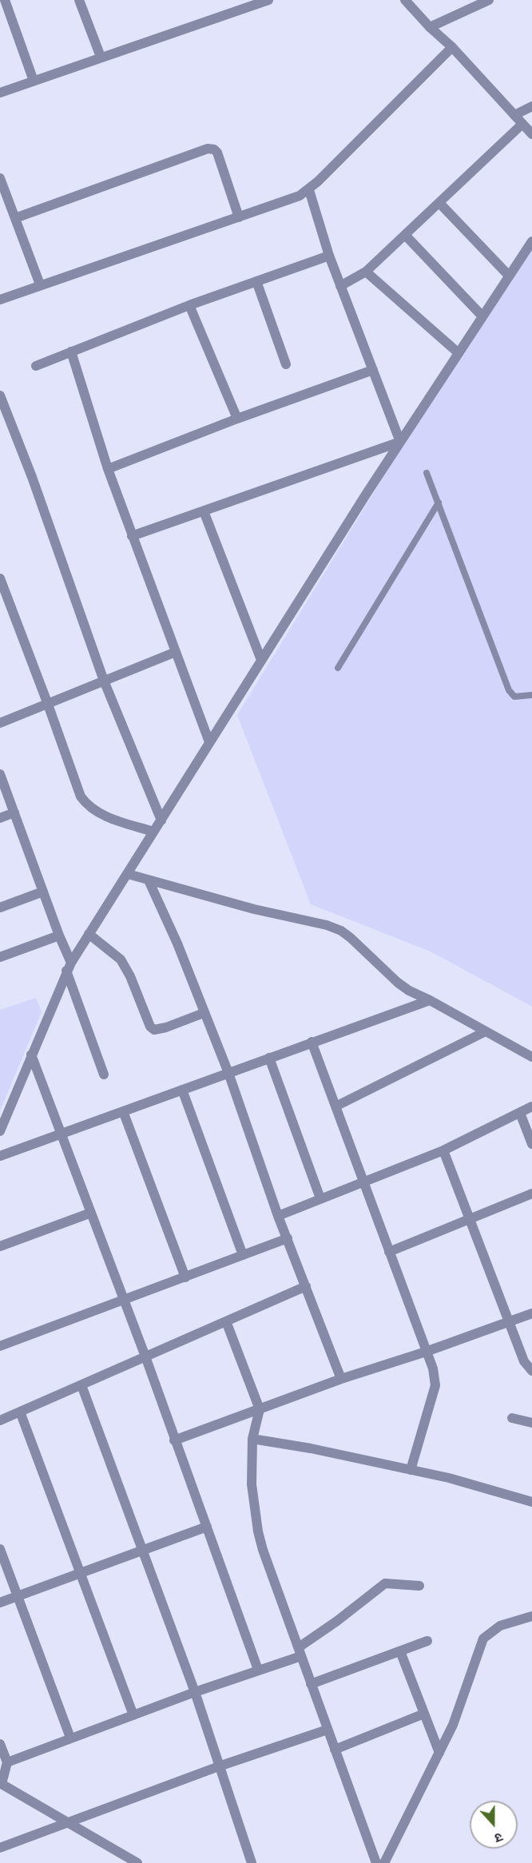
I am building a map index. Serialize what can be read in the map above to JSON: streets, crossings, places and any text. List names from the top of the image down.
{
  "north": "bottom"
}
